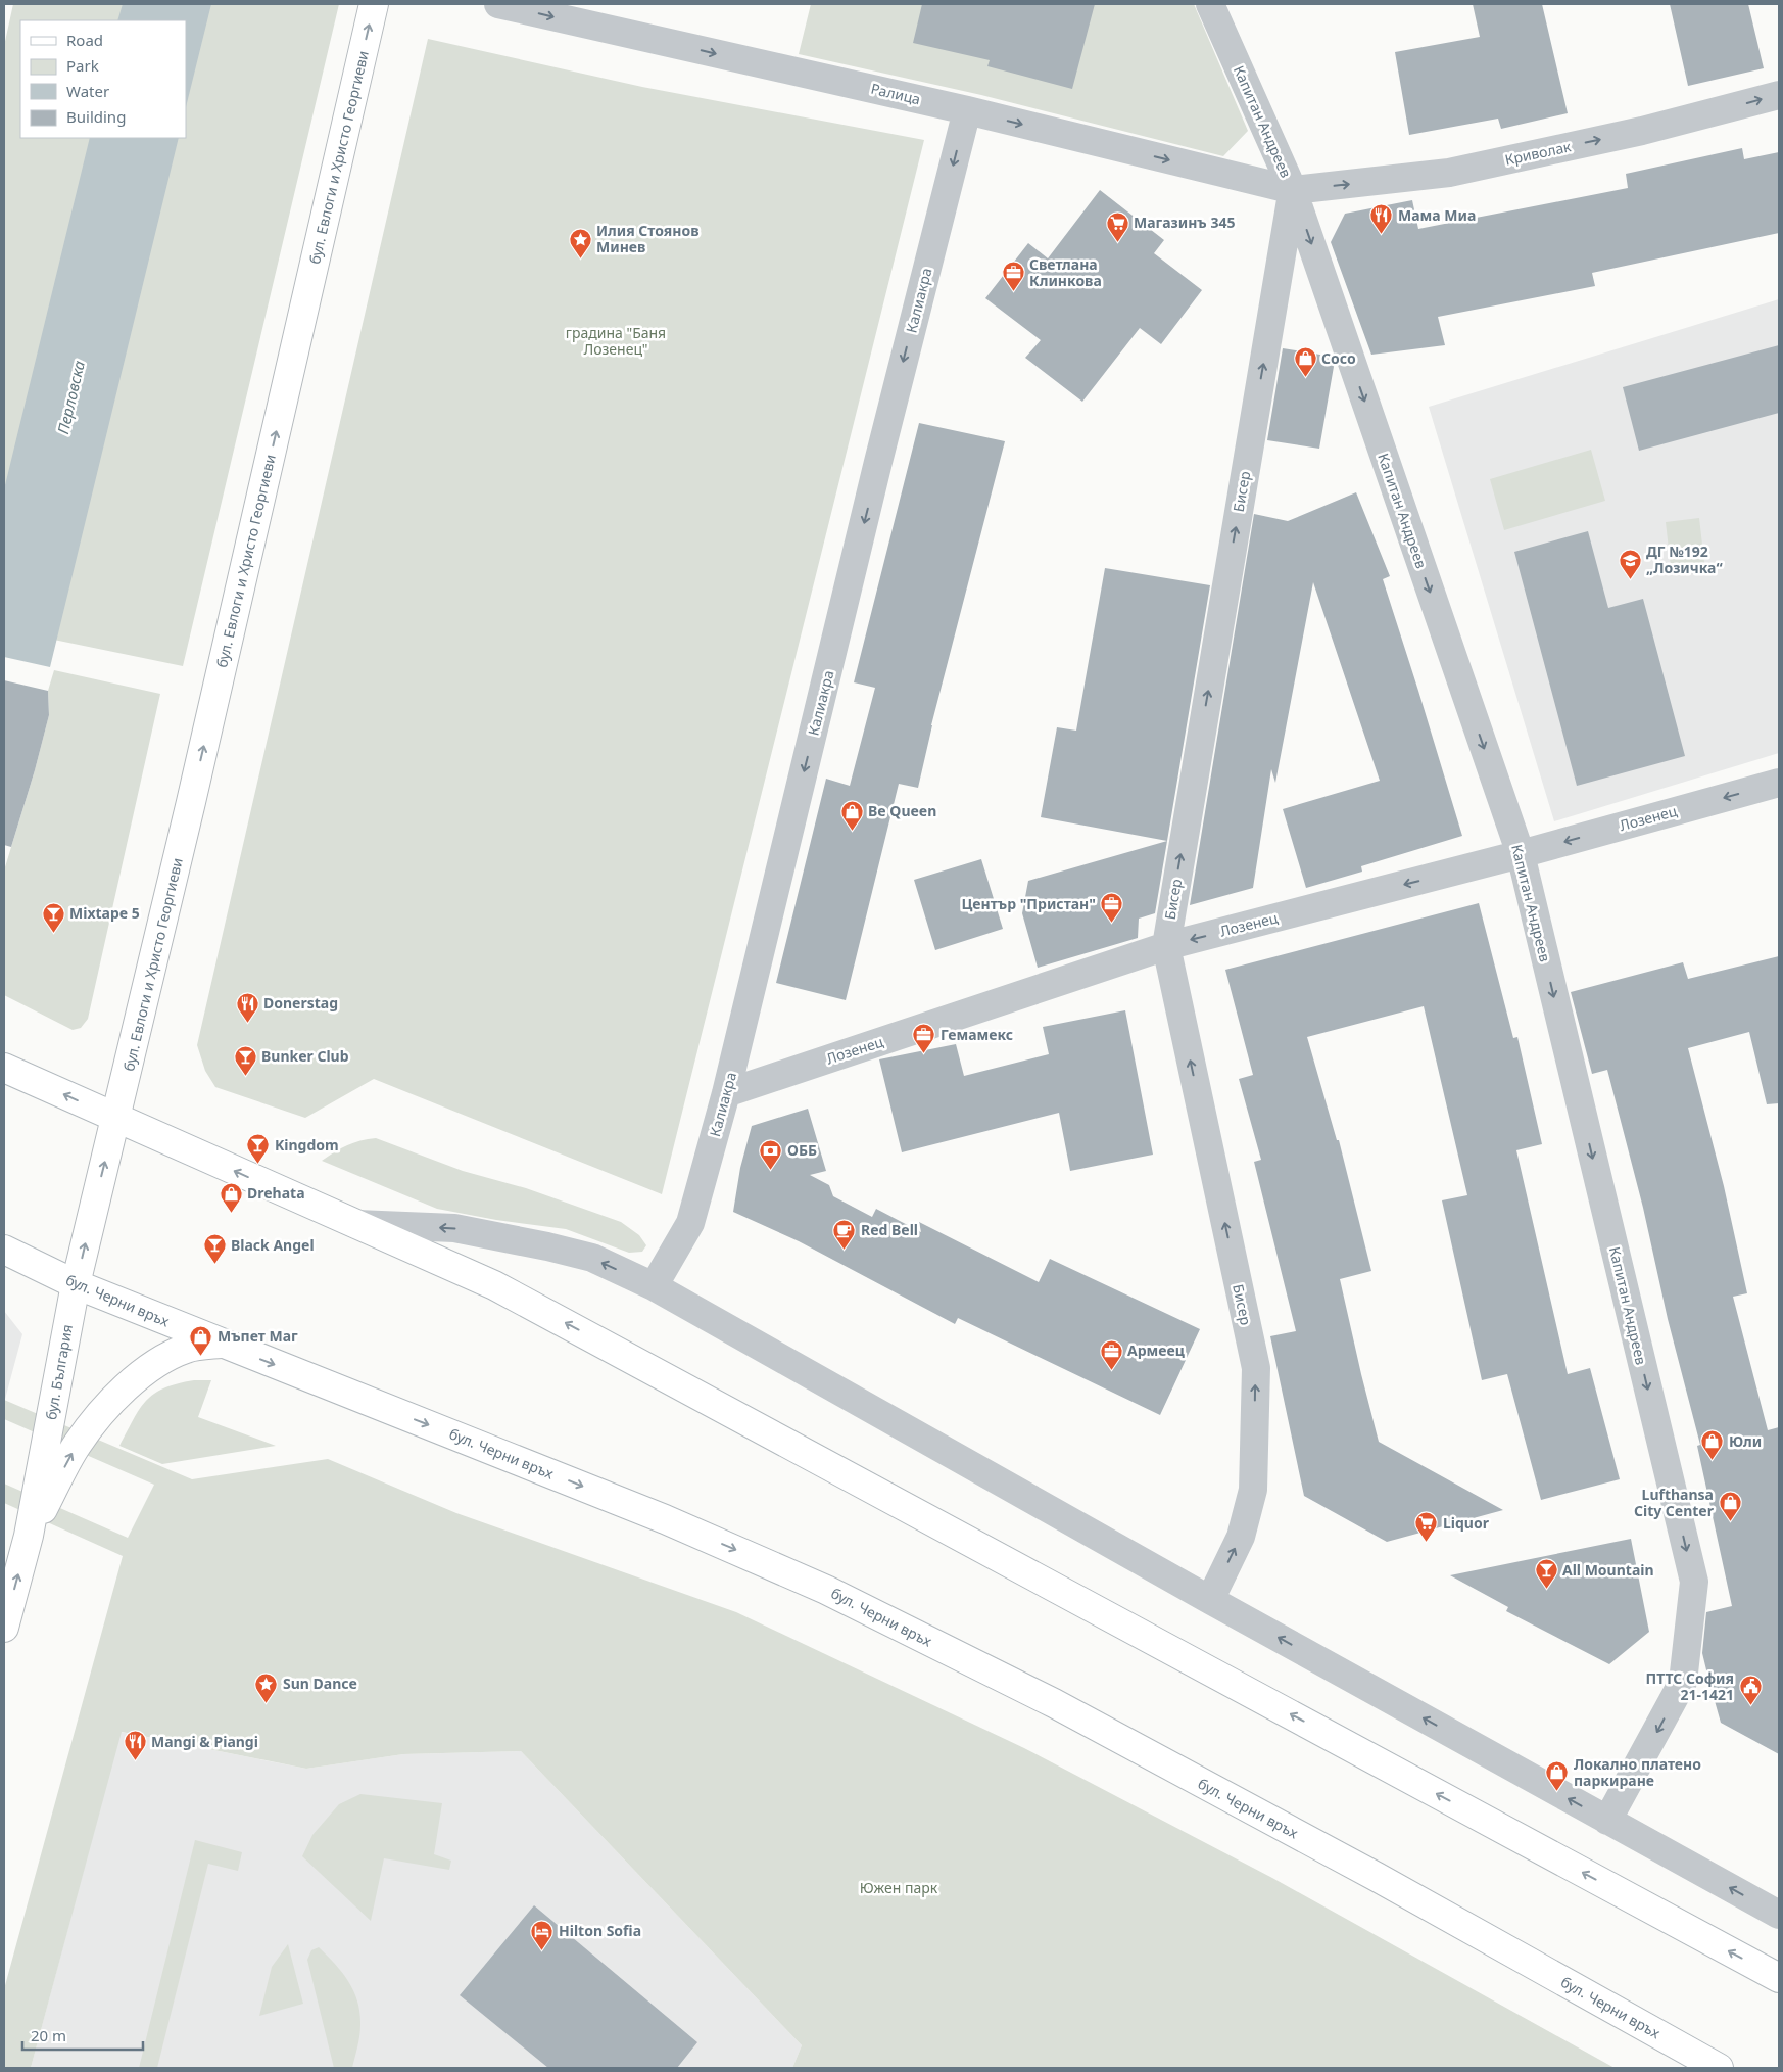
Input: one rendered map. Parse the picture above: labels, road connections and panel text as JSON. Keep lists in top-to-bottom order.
{
  "streets": {
    "main road": ["бул. Евлоги и Христо Георгиеви", "бул. Черни връх", "бул. България"],
    "street": [
      "Ралица",
      "Капитан Андреев",
      "Криволак",
      "Калиакра",
      "Бисер",
      "Лозенец"
    ]
  },
  "crossings": [
    ["Ралица", "Капитан Андреев"],
    ["Ралица", "Криволак"],
    ["Ралица", "Калиакра"],
    ["Ралица", "Бисер"],
    ["Капитан Андреев", "Криволак"],
    ["Капитан Андреев", "Бисер"],
    ["Капитан Андреев", "Лозенец"],
    ["Криволак", "Бисер"],
    ["бул. Евлоги и Христо Георгиеви", "бул. България"],
    ["Калиакра", "Лозенец"],
    ["Бисер", "Лозенец"],
    ["бул. Черни връх", "бул. България"]
  ],
  "one_way": [
    "Ралица",
    "Капитан Андреев",
    "Криволак",
    "бул. Евлоги и Христо Георгиеви",
    "Калиакра",
    "Бисер",
    "Лозенец",
    "бул. България"
  ],
  "water": ["Перловска"],
  "parks": ["градина \"Баня Лозенец\"", "Южен парк"],
  "places": {
    "restaurant": ["Мама Миа", "Donerstag", "Mangi & Piangi"],
    "supermarket": ["Магазинъ 345", "Liquor"],
    "place": ["Илия Стоянов Минев", "Sun Dance"],
    "office": [
      "Светлана Клинкова",
      "Център \"Пристан\"",
      "Гемамекс",
      "Армеец"
    ],
    "shop": [
      "Coco",
      "Be Queen",
      "Drehata",
      "Мъпет Маг",
      "Юли",
      "Lufthansa City Center",
      "Локално платено паркиране"
    ],
    "school or university": ["ДГ №192 „Лозичка“"],
    "bar": [
      "Mixtape 5",
      "Bunker Club",
      "Kingdom",
      "Black Angel",
      "All Mountain"
    ],
    "bank": ["ОББ"],
    "cafe": ["Red Bell"],
    "public building": ["ПТТС София 21-1421"],
    "hotel": ["Hilton Sofia"]
  },
  "legend": [
    "Road",
    "Park",
    "Water",
    "Building"
  ],
  "scale_bar": "20 m"
}
